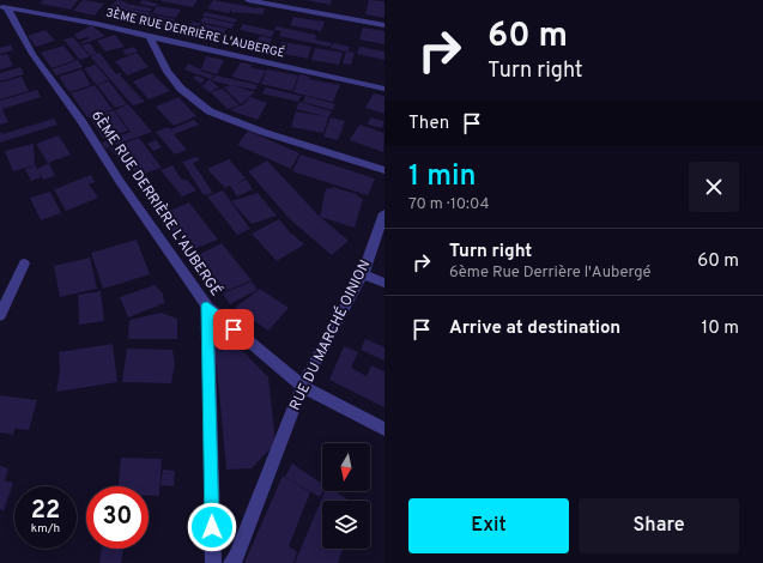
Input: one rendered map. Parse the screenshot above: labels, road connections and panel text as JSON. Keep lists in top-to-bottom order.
{
  "streets": {
    "street": ["3ÈME RUE DERRIÈRE L'AUBERGÉ", "6ÈME RUE DERRIÈRE L'AUBERGÉ", "RUE DU MARCHÉ OINION"]
  },
  "crossings": [
    ["3ÈME RUE DERRIÈRE L'AUBERGÉ", "6ÈME RUE DERRIÈRE L'AUBERGÉ"],
    ["6ÈME RUE DERRIÈRE L'AUBERGÉ", "RUE DU MARCHÉ OINION"]
  ],
  "north": "bottom",
  "page": {
    "turn": ["60 m", "Turn right"],
    "then": "Then",
    "heading": ["1 min", "70 m · 10:04"],
    "list": [
      {
        "name": "Turn right",
        "note": "6ème Rue Derrière l'Aubergé",
        "value": "60 m"
      },
      {
        "name": "Arrive at destination",
        "value": "10 m"
      }
    ],
    "speed": "22 km/h",
    "limit": "30",
    "buttons": ["Exit", "Share"]
  }
}
